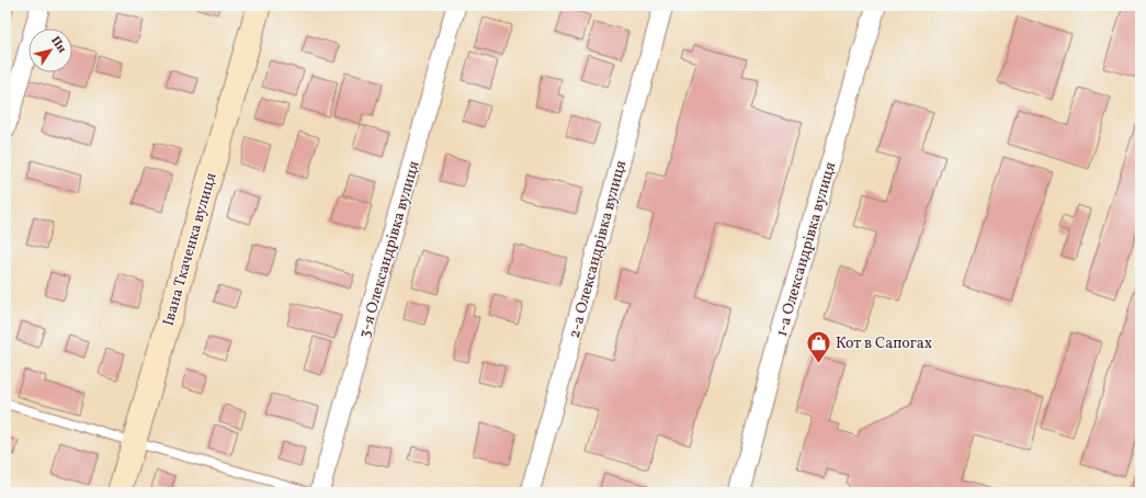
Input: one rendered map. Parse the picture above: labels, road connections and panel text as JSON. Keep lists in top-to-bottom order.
{
  "streets": {
    "main road": ["Івана Ткаченка вулиця"],
    "street": ["3-я Олександрівка вулиця", "2-а Олександрівка вулиця", "1-а Олександрівка вулиця"]
  },
  "places": {
    "shop": ["Кот в Сапогах"]
  },
  "north": "top right"
}
